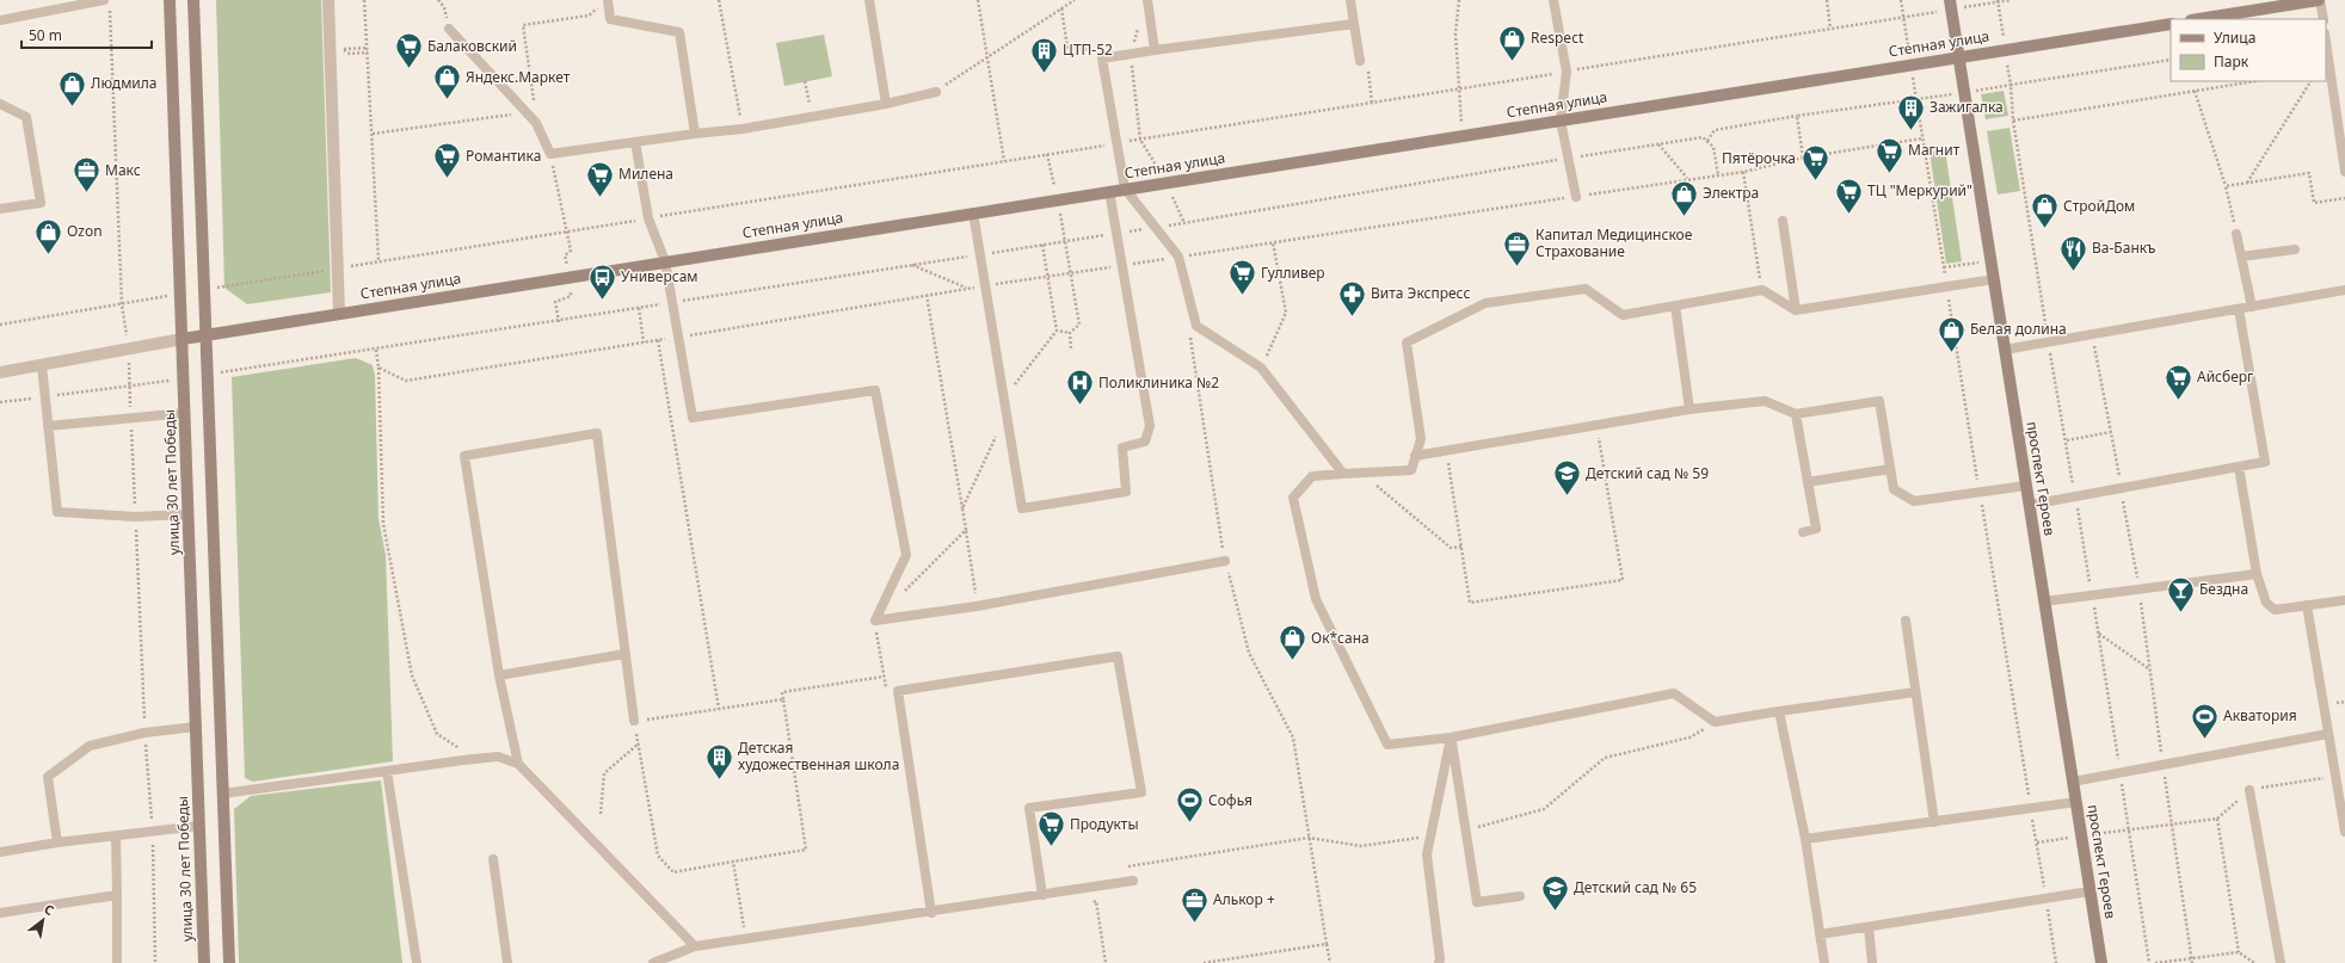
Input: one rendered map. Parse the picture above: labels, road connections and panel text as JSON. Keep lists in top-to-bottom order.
{
  "streets": {
    "street": ["Степная улица", "проспект Героев", "улица 30 лет Победы"]
  },
  "crossings": [
    ["Степная улица", "проспект Героев"],
    ["Степная улица", "улица 30 лет Победы"]
  ],
  "places": {
    "shop": [
      "Respect",
      "Яндекс.Маркет",
      "Людмила",
      "Электра",
      "СтройДом",
      "Ozon",
      "Белая долина",
      "Ок*сана"
    ],
    "supermarket": [
      "Балаковский",
      "Магнит",
      "Романтика",
      "Пятёрочка",
      "Милена",
      "ТЦ \"Меркурий\"",
      "Гулливер",
      "Айсберг",
      "Продукты"
    ],
    "building": ["ЦТП-52", "Зажигалка", "Детская художественная школа"],
    "office": ["Макс", "Капитал Медицинское Страхование", "Алькор +"],
    "restaurant": ["Ва-Банкъ"],
    "bus stop": ["Универсам"],
    "pharmacy": ["Вита Экспресс"],
    "hospital": ["Поликлиника №2"],
    "school or university": ["Детский сад № 59", "Детский сад № 65"],
    "bar": ["Бездна"],
    "sports": ["Акватория", "Софья"]
  },
  "legend": ["Улица", "Парк"],
  "scale_bar": "50 m",
  "north": "top right"
}
